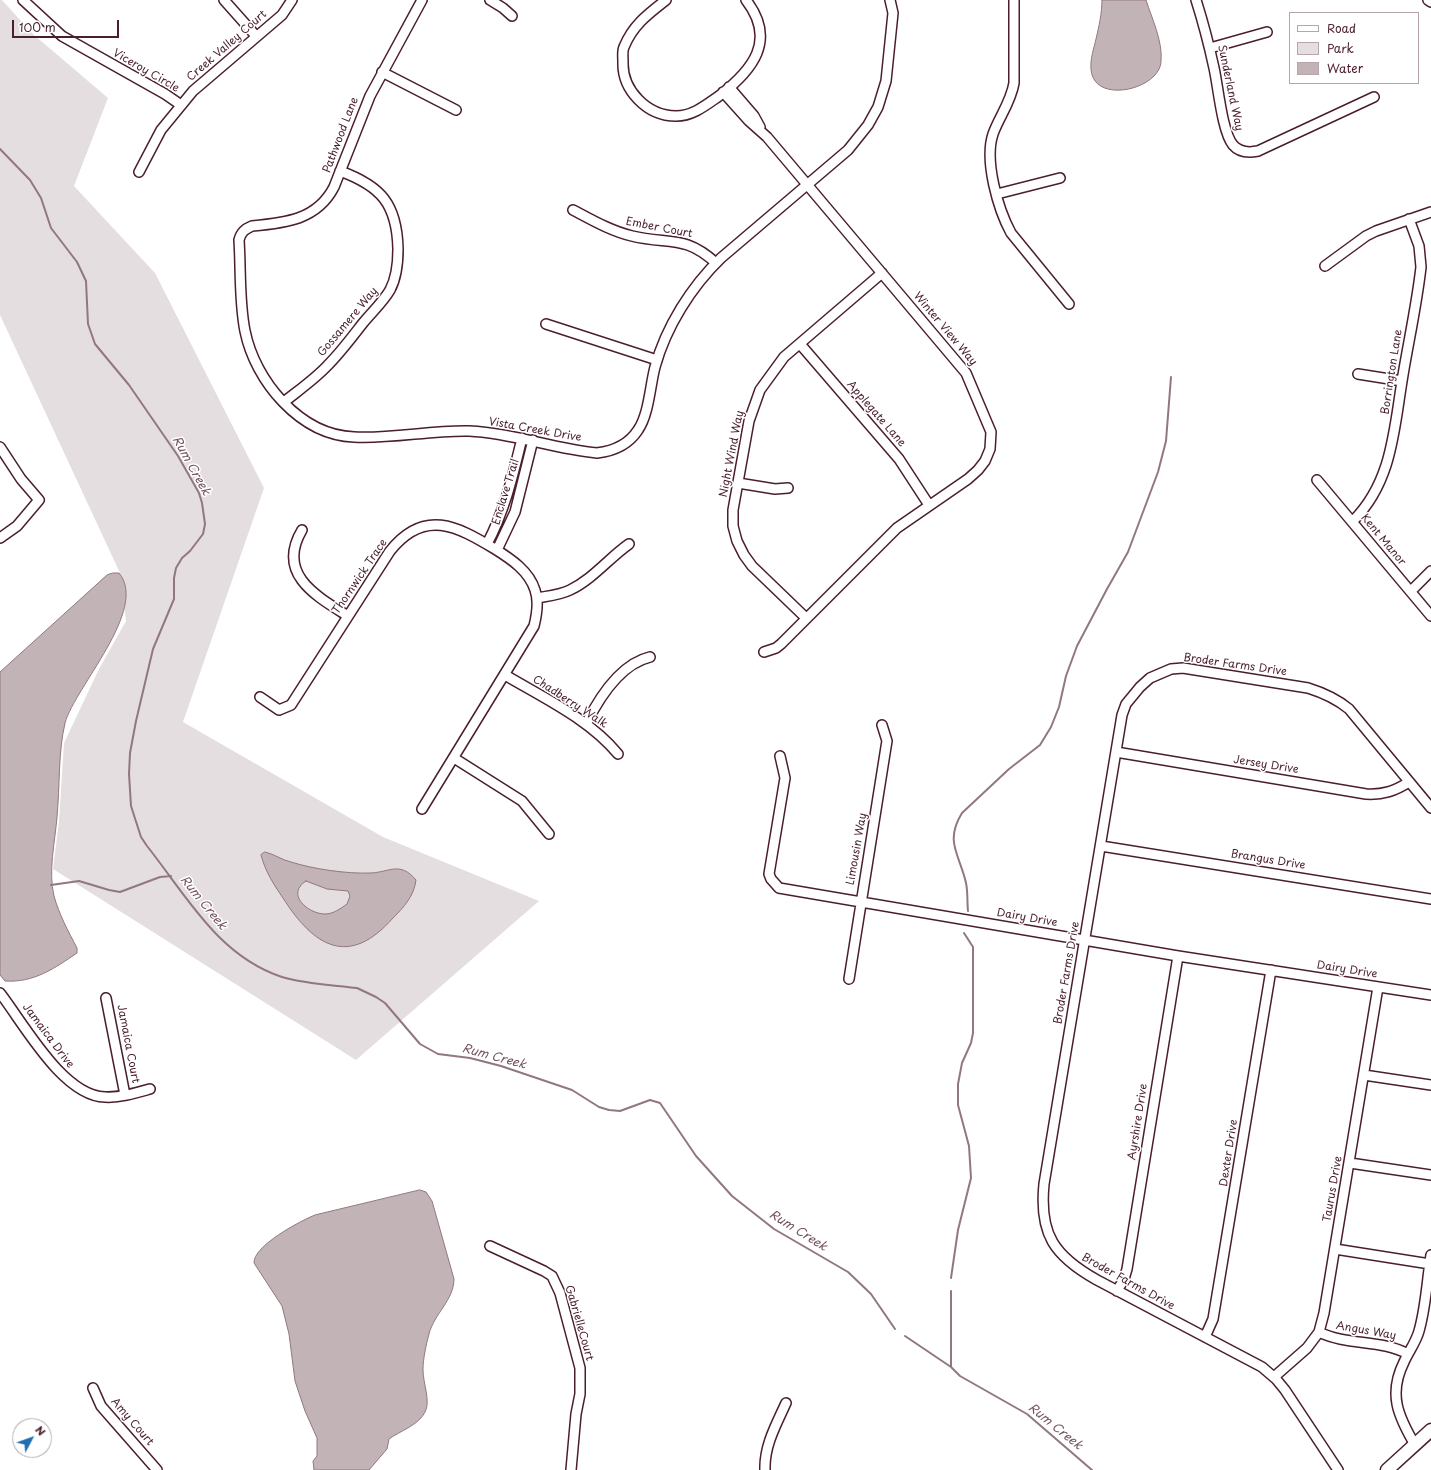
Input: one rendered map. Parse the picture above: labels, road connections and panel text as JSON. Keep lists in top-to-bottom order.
{
  "streets": {
    "street": [
      "Creek Valley Court",
      "Viceroy Circle",
      "Sunderland Way",
      "Pathwood Lane",
      "Ember Court",
      "Gossamere Way",
      "Winter View Way",
      "Borrington Lane",
      "Applegate Lane",
      "Vista Creek Drive",
      "Night Wind Way",
      "Enclave Trail",
      "Kent Manor",
      "Thornwick Trace",
      "Broder Farms Drive",
      "Chadberry Walk",
      "Jersey Drive",
      "Limousin Way",
      "Brangus Drive",
      "Dairy Drive",
      "Jamaica Drive",
      "Jamaica Court",
      "Ayrshire Drive",
      "Dexter Drive",
      "Taurus Drive",
      "GabrielleCourt",
      "Angus Way",
      "Amy Court"
    ]
  },
  "crossings": [
    ["Creek Valley Court", "Viceroy Circle"],
    ["Pathwood Lane", "Gossamere Way"],
    ["Pathwood Lane", "Vista Creek Drive"],
    ["Ember Court", "Vista Creek Drive"],
    ["Gossamere Way", "Vista Creek Drive"],
    ["Winter View Way", "Applegate Lane"],
    ["Winter View Way", "Vista Creek Drive"],
    ["Winter View Way", "Night Wind Way"],
    ["Borrington Lane", "Kent Manor"],
    ["Applegate Lane", "Night Wind Way"],
    ["Vista Creek Drive", "Enclave Trail"],
    ["Enclave Trail", "Thornwick Trace"],
    ["Thornwick Trace", "Chadberry Walk"],
    ["Broder Farms Drive", "Jersey Drive"],
    ["Broder Farms Drive", "Brangus Drive"],
    ["Broder Farms Drive", "Dairy Drive"],
    ["Broder Farms Drive", "Ayrshire Drive"],
    ["Broder Farms Drive", "Dexter Drive"],
    ["Broder Farms Drive", "Taurus Drive"],
    ["Limousin Way", "Dairy Drive"],
    ["Dairy Drive", "Ayrshire Drive"],
    ["Dairy Drive", "Dexter Drive"],
    ["Dairy Drive", "Taurus Drive"],
    ["Jamaica Drive", "Jamaica Court"],
    ["Taurus Drive", "Angus Way"]
  ],
  "water": ["Rum Creek"],
  "legend": ["Road", "Park", "Water"],
  "scale_bar": "100 m",
  "north": "top right"
}
